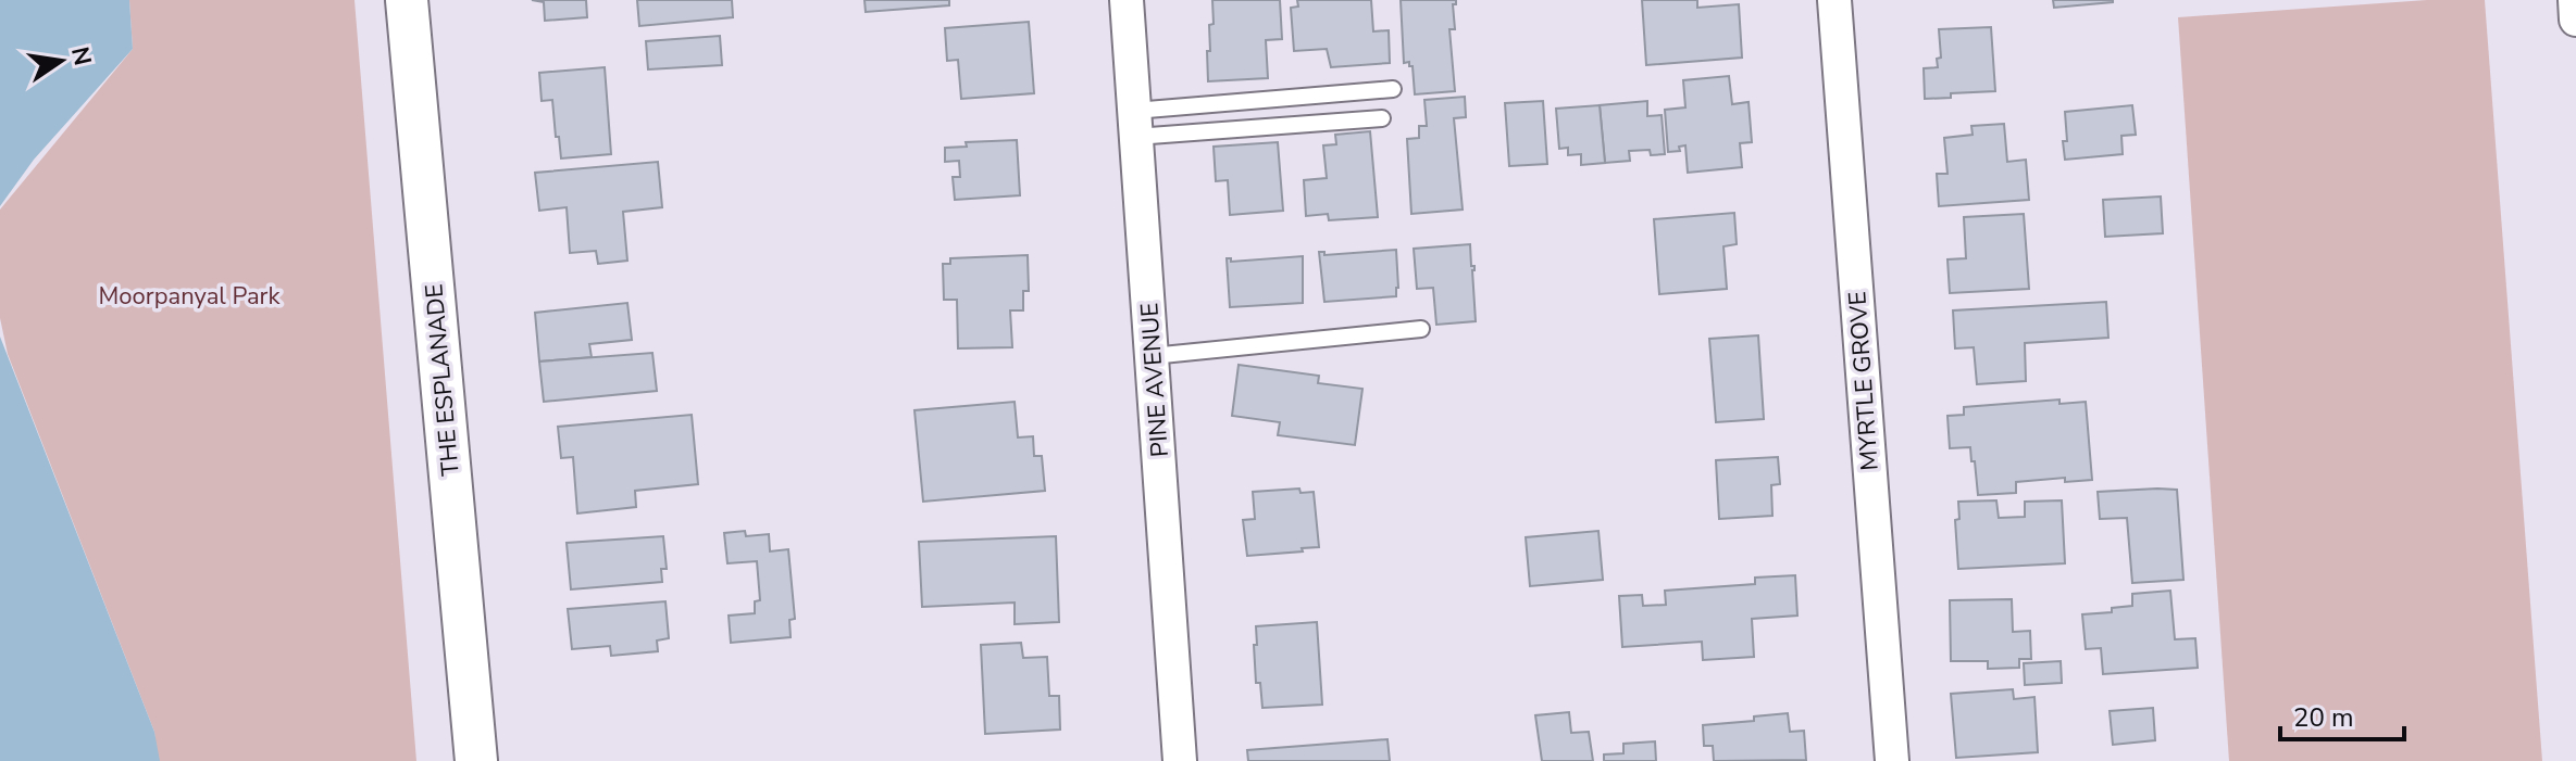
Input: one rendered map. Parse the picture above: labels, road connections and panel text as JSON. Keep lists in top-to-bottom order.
{
  "streets": {
    "street": ["THE ESPLANADE", "PINE AVENUE", "MYRTLE GROVE"]
  },
  "parks": ["Moorpanyal Park"],
  "scale_bar": "20 m",
  "north": "right"
}
